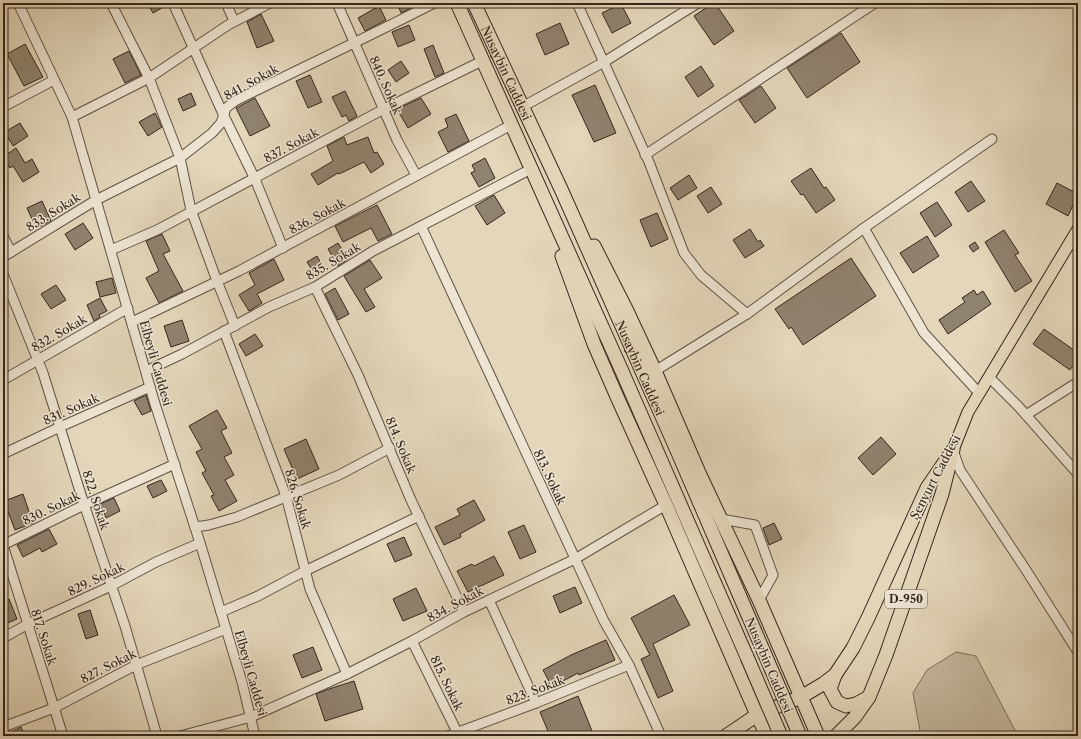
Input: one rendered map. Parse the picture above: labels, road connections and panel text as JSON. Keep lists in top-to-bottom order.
{
  "streets": {
    "highway": ["Nusaybin Caddesi", "Şenyurt Caddesi", "D-950"],
    "street": [
      "841. Sokak",
      "840. Sokak",
      "837. Sokak",
      "833. Sokak",
      "836. Sokak",
      "835. Sokak",
      "832. Sokak",
      "Elbeyli Caddesi",
      "831. Sokak",
      "814. Sokak",
      "813. Sokak",
      "826. Sokak",
      "822. Sokak",
      "830. Sokak",
      "829. Sokak",
      "834. Sokak",
      "817. Sokak",
      "827. Sokak",
      "815. Sokak",
      "823. Sokak"
    ]
  },
  "crossings": [
    ["Nusaybin Caddesi", "837. Sokak"],
    ["Nusaybin Caddesi", "836. Sokak"],
    ["Nusaybin Caddesi", "835. Sokak"],
    ["841. Sokak", "840. Sokak"],
    ["841. Sokak", "833. Sokak"],
    ["841. Sokak", "Elbeyli Caddesi"],
    ["840. Sokak", "837. Sokak"],
    ["840. Sokak", "836. Sokak"],
    ["837. Sokak", "Elbeyli Caddesi"],
    ["833. Sokak", "Elbeyli Caddesi"],
    ["836. Sokak", "Elbeyli Caddesi"],
    ["835. Sokak", "Elbeyli Caddesi"],
    ["835. Sokak", "814. Sokak"],
    ["835. Sokak", "813. Sokak"],
    ["835. Sokak", "826. Sokak"],
    ["832. Sokak", "Elbeyli Caddesi"],
    ["832. Sokak", "822. Sokak"],
    ["Elbeyli Caddesi", "831. Sokak"],
    ["Elbeyli Caddesi", "830. Sokak"],
    ["Elbeyli Caddesi", "829. Sokak"],
    ["Elbeyli Caddesi", "834. Sokak"],
    ["Elbeyli Caddesi", "827. Sokak"],
    ["831. Sokak", "822. Sokak"],
    ["814. Sokak", "834. Sokak"],
    ["813. Sokak", "834. Sokak"],
    ["813. Sokak", "823. Sokak"],
    ["Şenyurt Caddesi", "D-950"],
    ["826. Sokak", "834. Sokak"],
    ["822. Sokak", "830. Sokak"],
    ["822. Sokak", "829. Sokak"],
    ["822. Sokak", "827. Sokak"],
    ["830. Sokak", "817. Sokak"],
    ["829. Sokak", "817. Sokak"],
    ["834. Sokak", "815. Sokak"],
    ["817. Sokak", "827. Sokak"],
    ["815. Sokak", "823. Sokak"]
  ]
}
